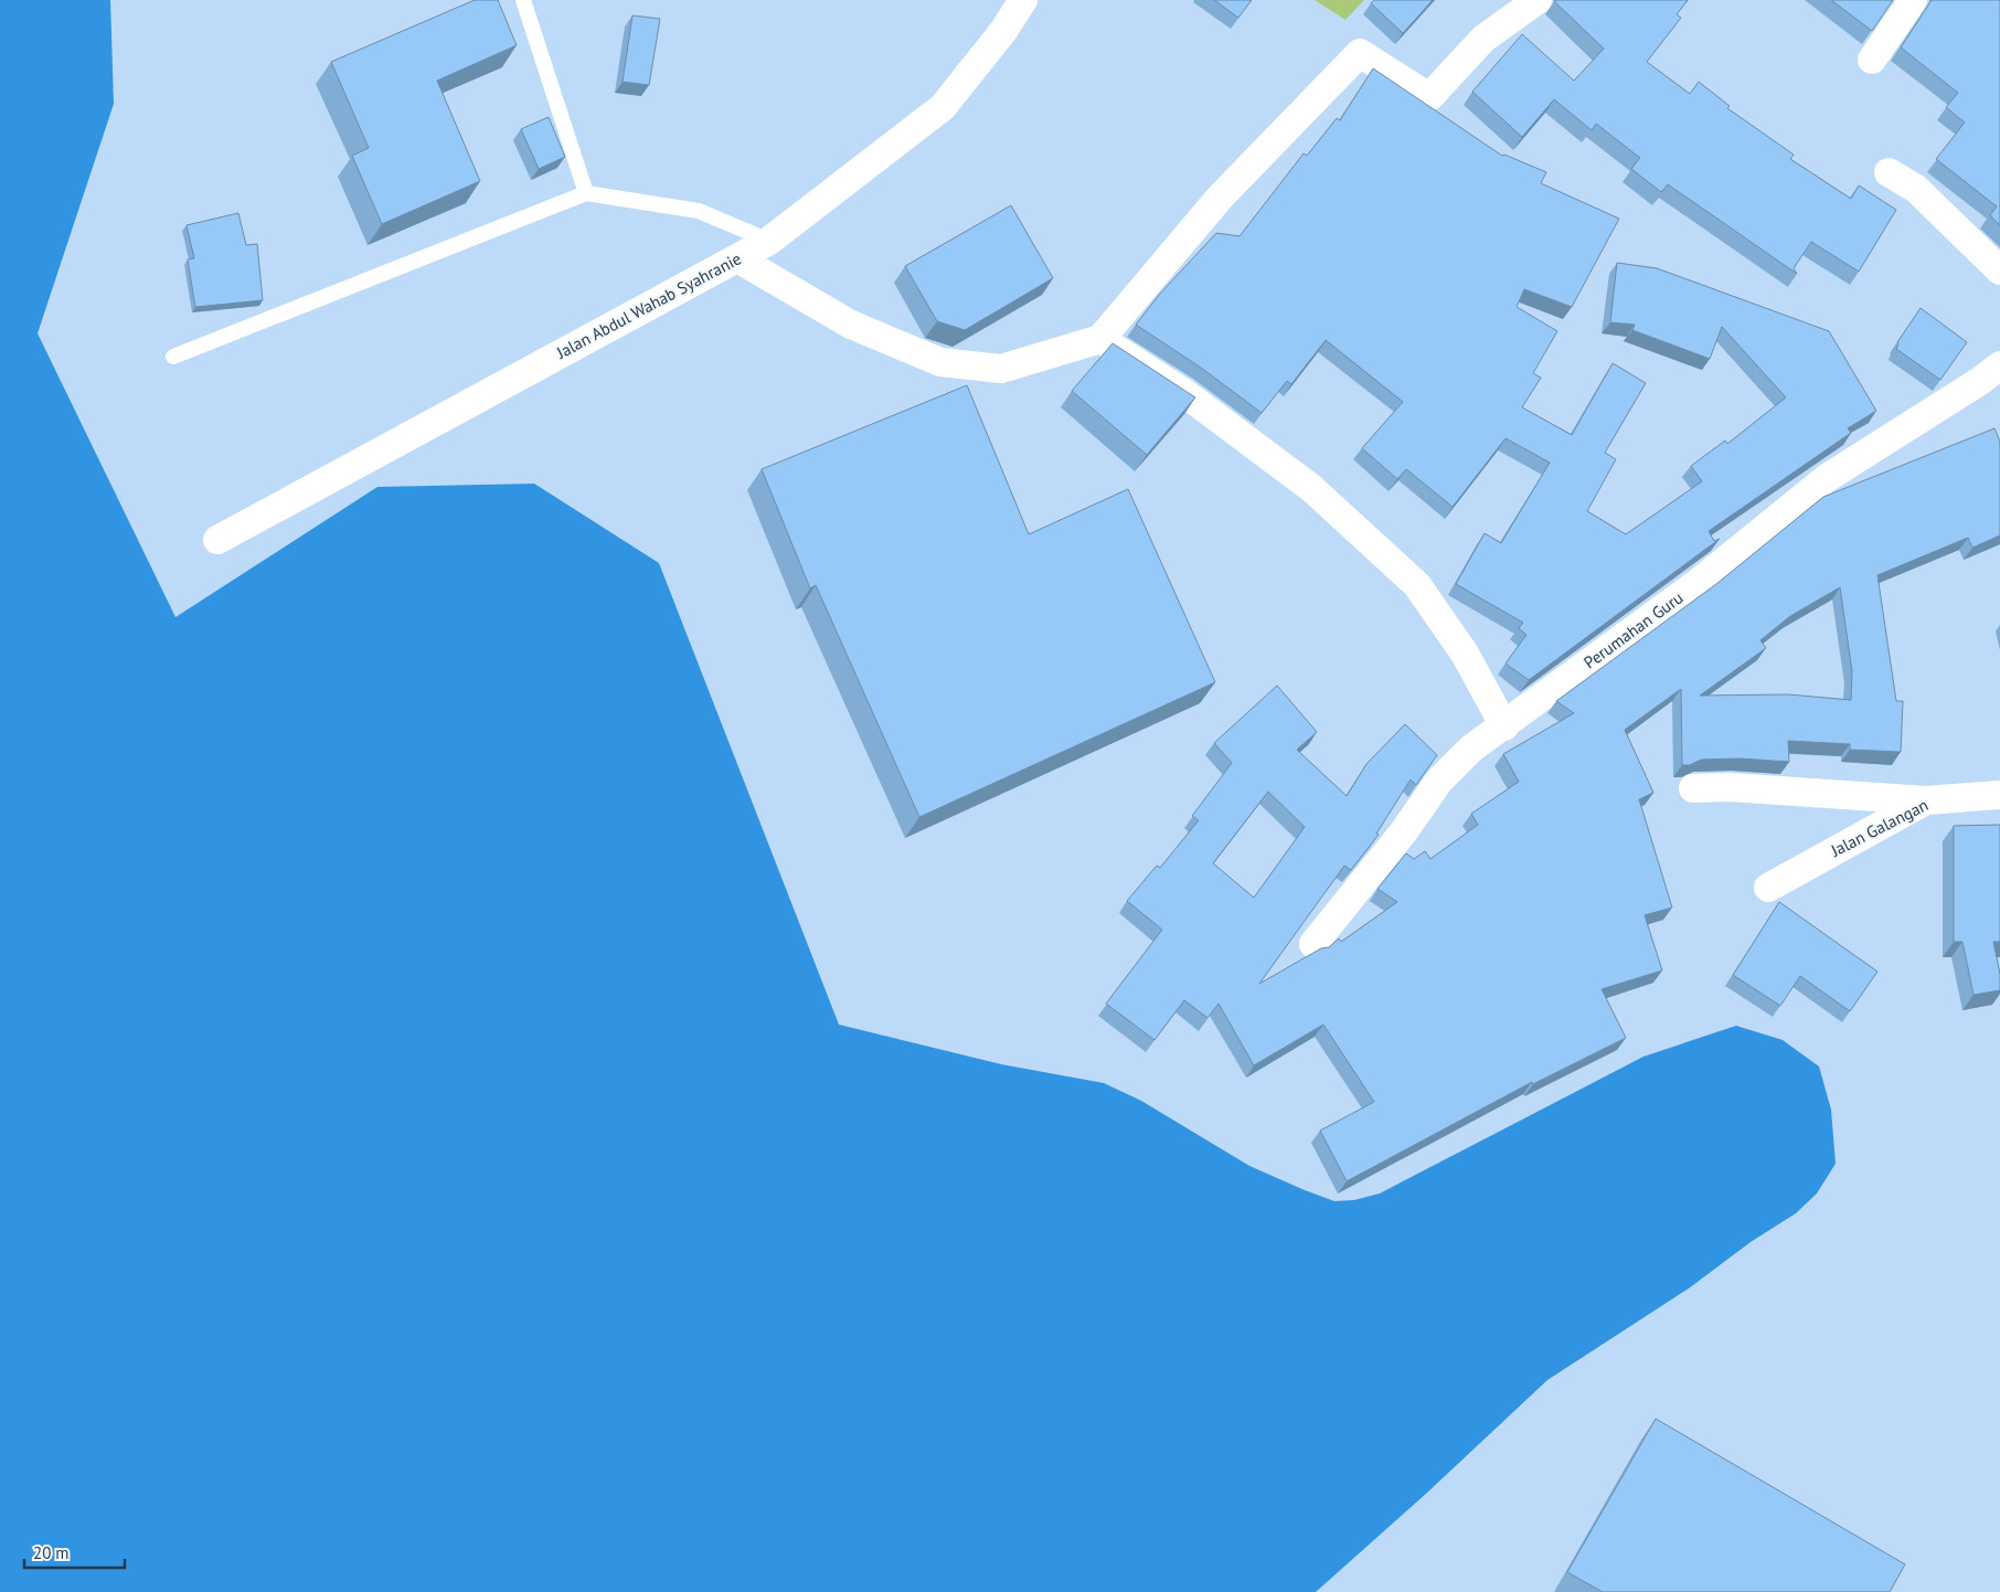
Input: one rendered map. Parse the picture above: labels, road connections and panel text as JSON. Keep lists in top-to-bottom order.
{
  "streets": {
    "street": ["Jalan Abdul Wahab Syahranie", "Perumahan Guru", "Jalan Galangan"]
  },
  "scale_bar": "20 m"
}
